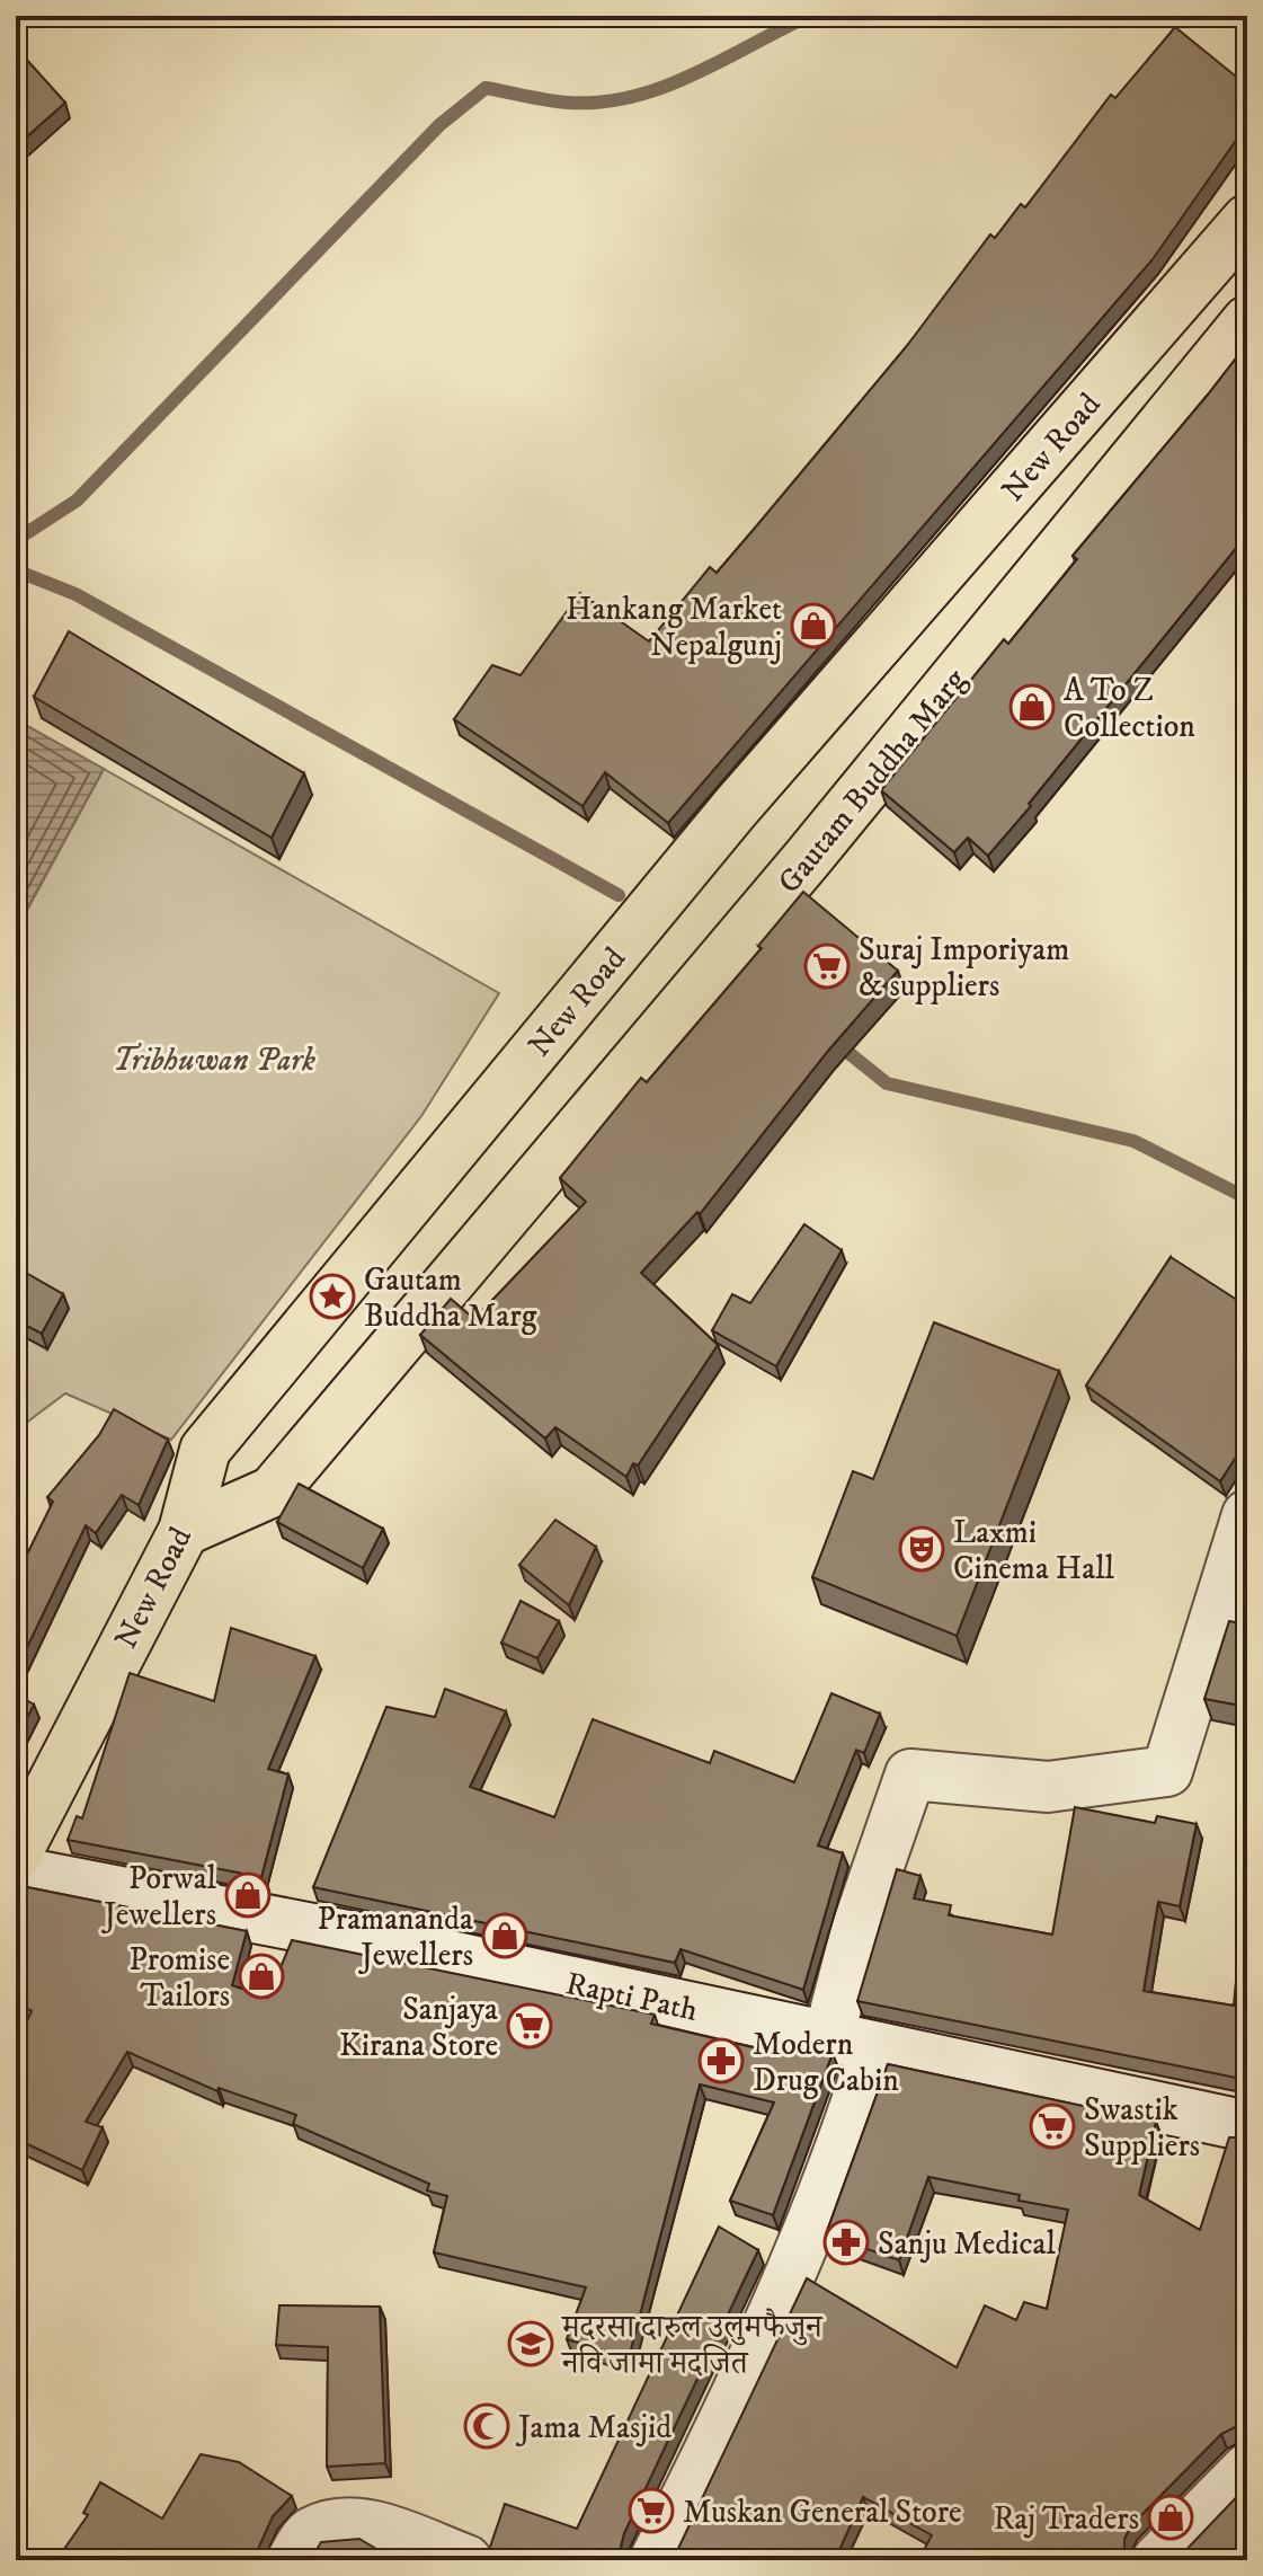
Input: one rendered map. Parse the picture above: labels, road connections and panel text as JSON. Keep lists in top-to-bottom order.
{
  "streets": {
    "main road": ["New Road", "Gautam Buddha Marg"],
    "street": ["Rapti Path"]
  },
  "crossings": [
    ["New Road", "Gautam Buddha Marg"]
  ],
  "parks": ["Tribhuwan Park"],
  "places": {
    "shop": [
      "Hankang Market Nepalgunj",
      "A To Z Collection",
      "Porwal Jewellers",
      "Pramananda Jewellers",
      "Promise Tailors",
      "Raj Traders"
    ],
    "supermarket": [
      "Suraj Imporiyam & suppliers",
      "Sanjaya Kirana Store",
      "Swastik Suppliers",
      "Muskan General Store"
    ],
    "place": ["Gautam Buddha Marg"],
    "theatre": ["Laxmi Cinema Hall"],
    "pharmacy": ["Modern Drug Cabin", "Sanju Medical"],
    "school or university": ["मदरसा दारुल उलुमफैजुन नवि जामा मदजित"],
    "mosque": ["Jama Masjid"]
  }
}
